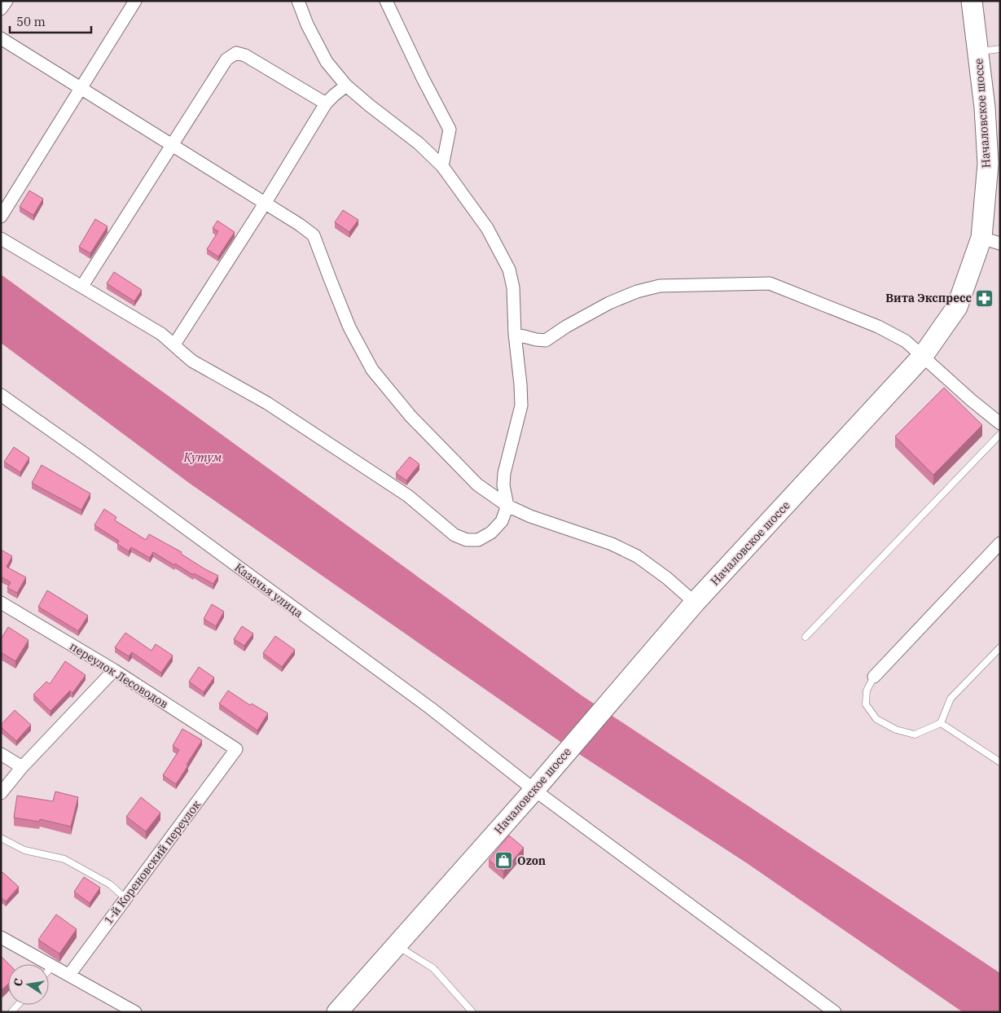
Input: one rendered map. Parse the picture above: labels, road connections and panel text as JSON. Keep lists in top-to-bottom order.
{
  "streets": {
    "main road": ["Началовское шоссе"],
    "street": ["Казачья улица", "переулок Лесоводов", "1-й Кореновский переулок"]
  },
  "crossings": [
    ["Началовское шоссе", "Казачья улица"],
    ["переулок Лесоводов", "1-й Кореновский переулок"]
  ],
  "water": ["Кутум"],
  "places": {
    "pharmacy": ["Вита Экспресс"],
    "shop": ["Ozon"]
  },
  "scale_bar": "50 m",
  "north": "left"
}
